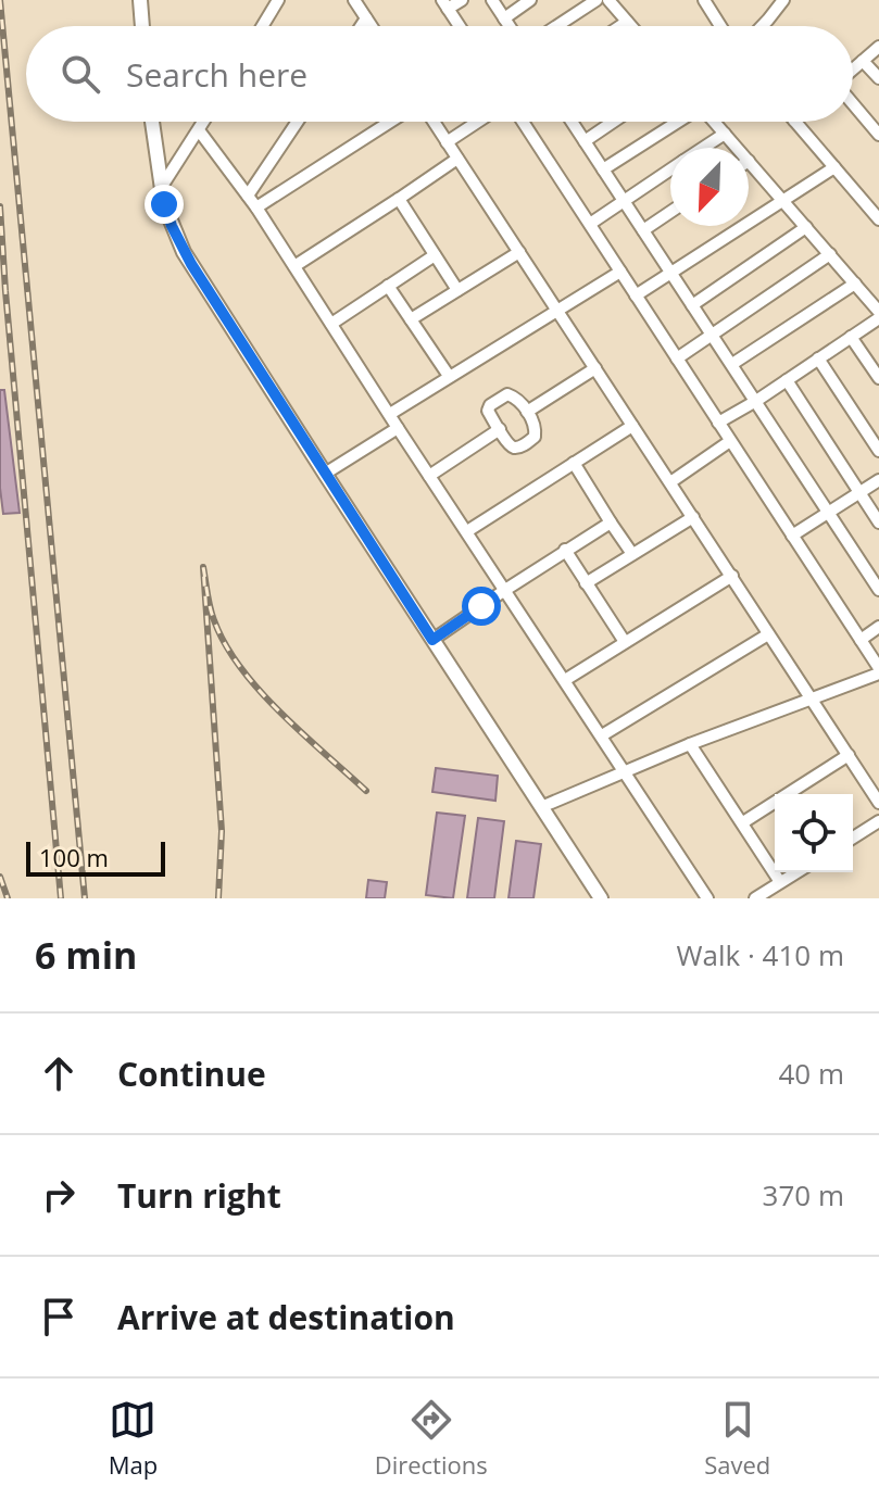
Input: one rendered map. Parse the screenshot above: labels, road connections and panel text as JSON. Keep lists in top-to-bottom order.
{
  "scale_bar": "100 m",
  "north": "bottom left",
  "page": {
    "search": "Search here",
    "scale": "100 m",
    "heading": ["6 min", "Walk · 410 m"],
    "list": [
      ["Continue", "40 m"],
      ["Turn right", "370 m"],
      "Arrive at destination"
    ],
    "nav": ["Map", "Directions", "Saved"]
  }
}
